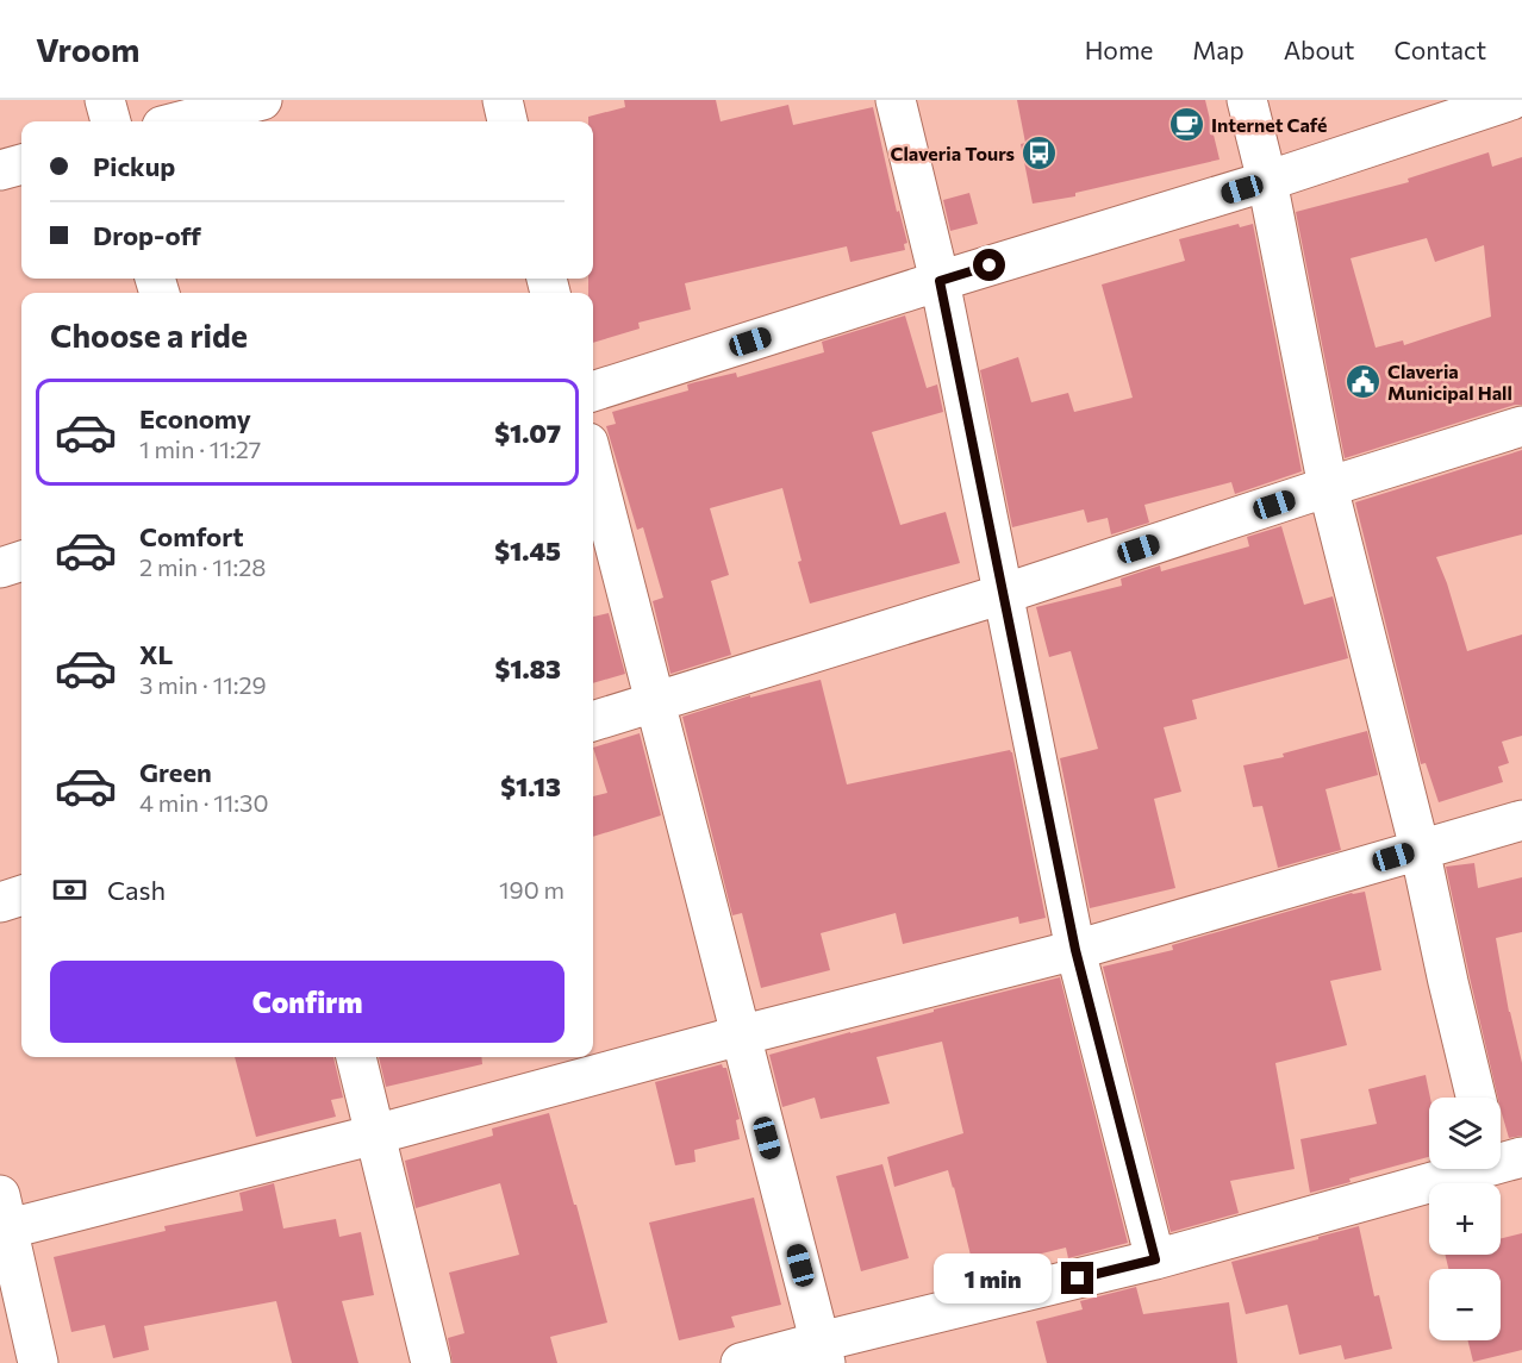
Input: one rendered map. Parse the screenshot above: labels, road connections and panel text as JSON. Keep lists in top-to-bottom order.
{
  "places": {
    "cafe": ["Internet Café"],
    "bus stop": ["Claveria Tours"],
    "public building": ["Claveria Municipal Hall"]
  },
  "page": {
    "header": "Vroom",
    "nav": [
      "Home",
      "Map",
      "About",
      "Contact"
    ],
    "banner": ["Pickup", "Drop-off"],
    "heading": "Choose a ride",
    "list": [
      {
        "name": "Economy",
        "note": "1 min · 11:27",
        "value": "$1.07"
      },
      {
        "name": "Comfort",
        "note": "2 min · 11:28",
        "value": "$1.45"
      },
      {
        "name": "XL",
        "note": "3 min · 11:29",
        "value": "$1.83"
      },
      {
        "name": "Green",
        "note": "4 min · 11:30",
        "value": "$1.13"
      }
    ],
    "pay": ["Cash", "190 m"],
    "buttons": "Confirm",
    "map_buttons": ["+", "−"],
    "bubble": "1 min"
  }
}
